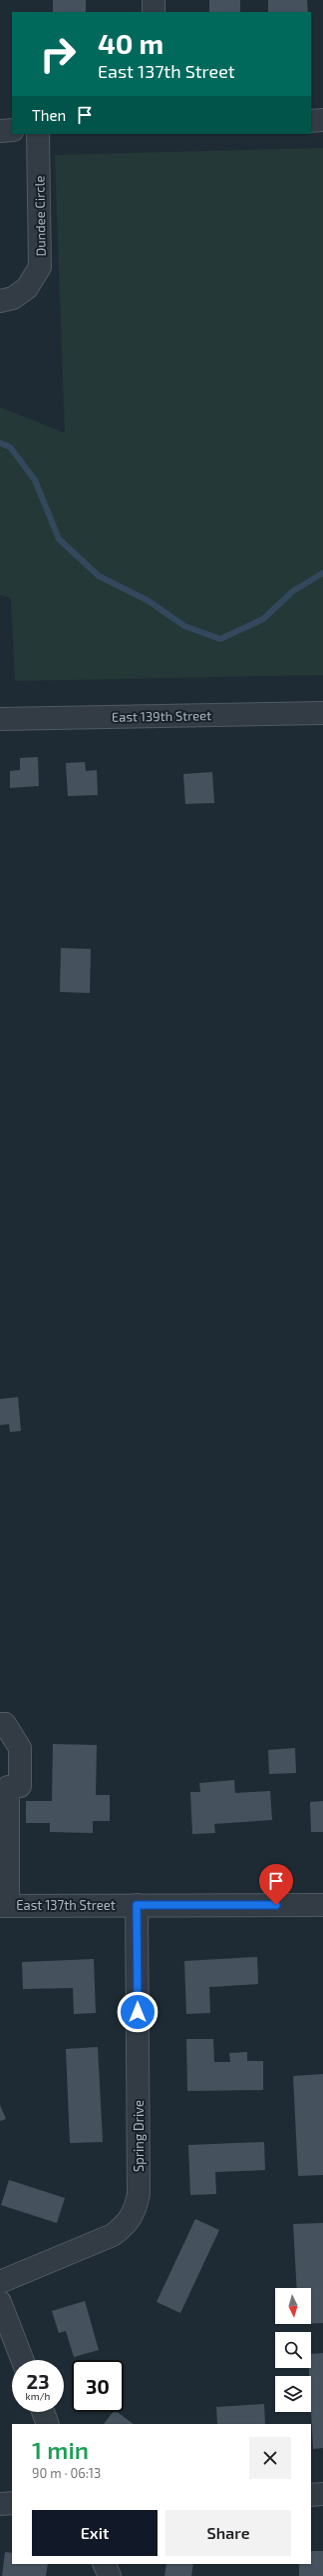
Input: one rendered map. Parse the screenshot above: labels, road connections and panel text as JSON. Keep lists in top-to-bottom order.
{
  "streets": {
    "street": [
      "Dundee Circle",
      "East 139th Street",
      "East 137th Street",
      "Spring Drive"
    ]
  },
  "crossings": [
    ["East 137th Street", "Spring Drive"]
  ],
  "north": "bottom",
  "page": {
    "turn": ["40 m", "East 137th Street"],
    "then": "Then",
    "speed": "23 km/h",
    "limit": "30",
    "heading": ["1 min", "90 m · 06:13"],
    "buttons": ["Exit", "Share"]
  }
}
